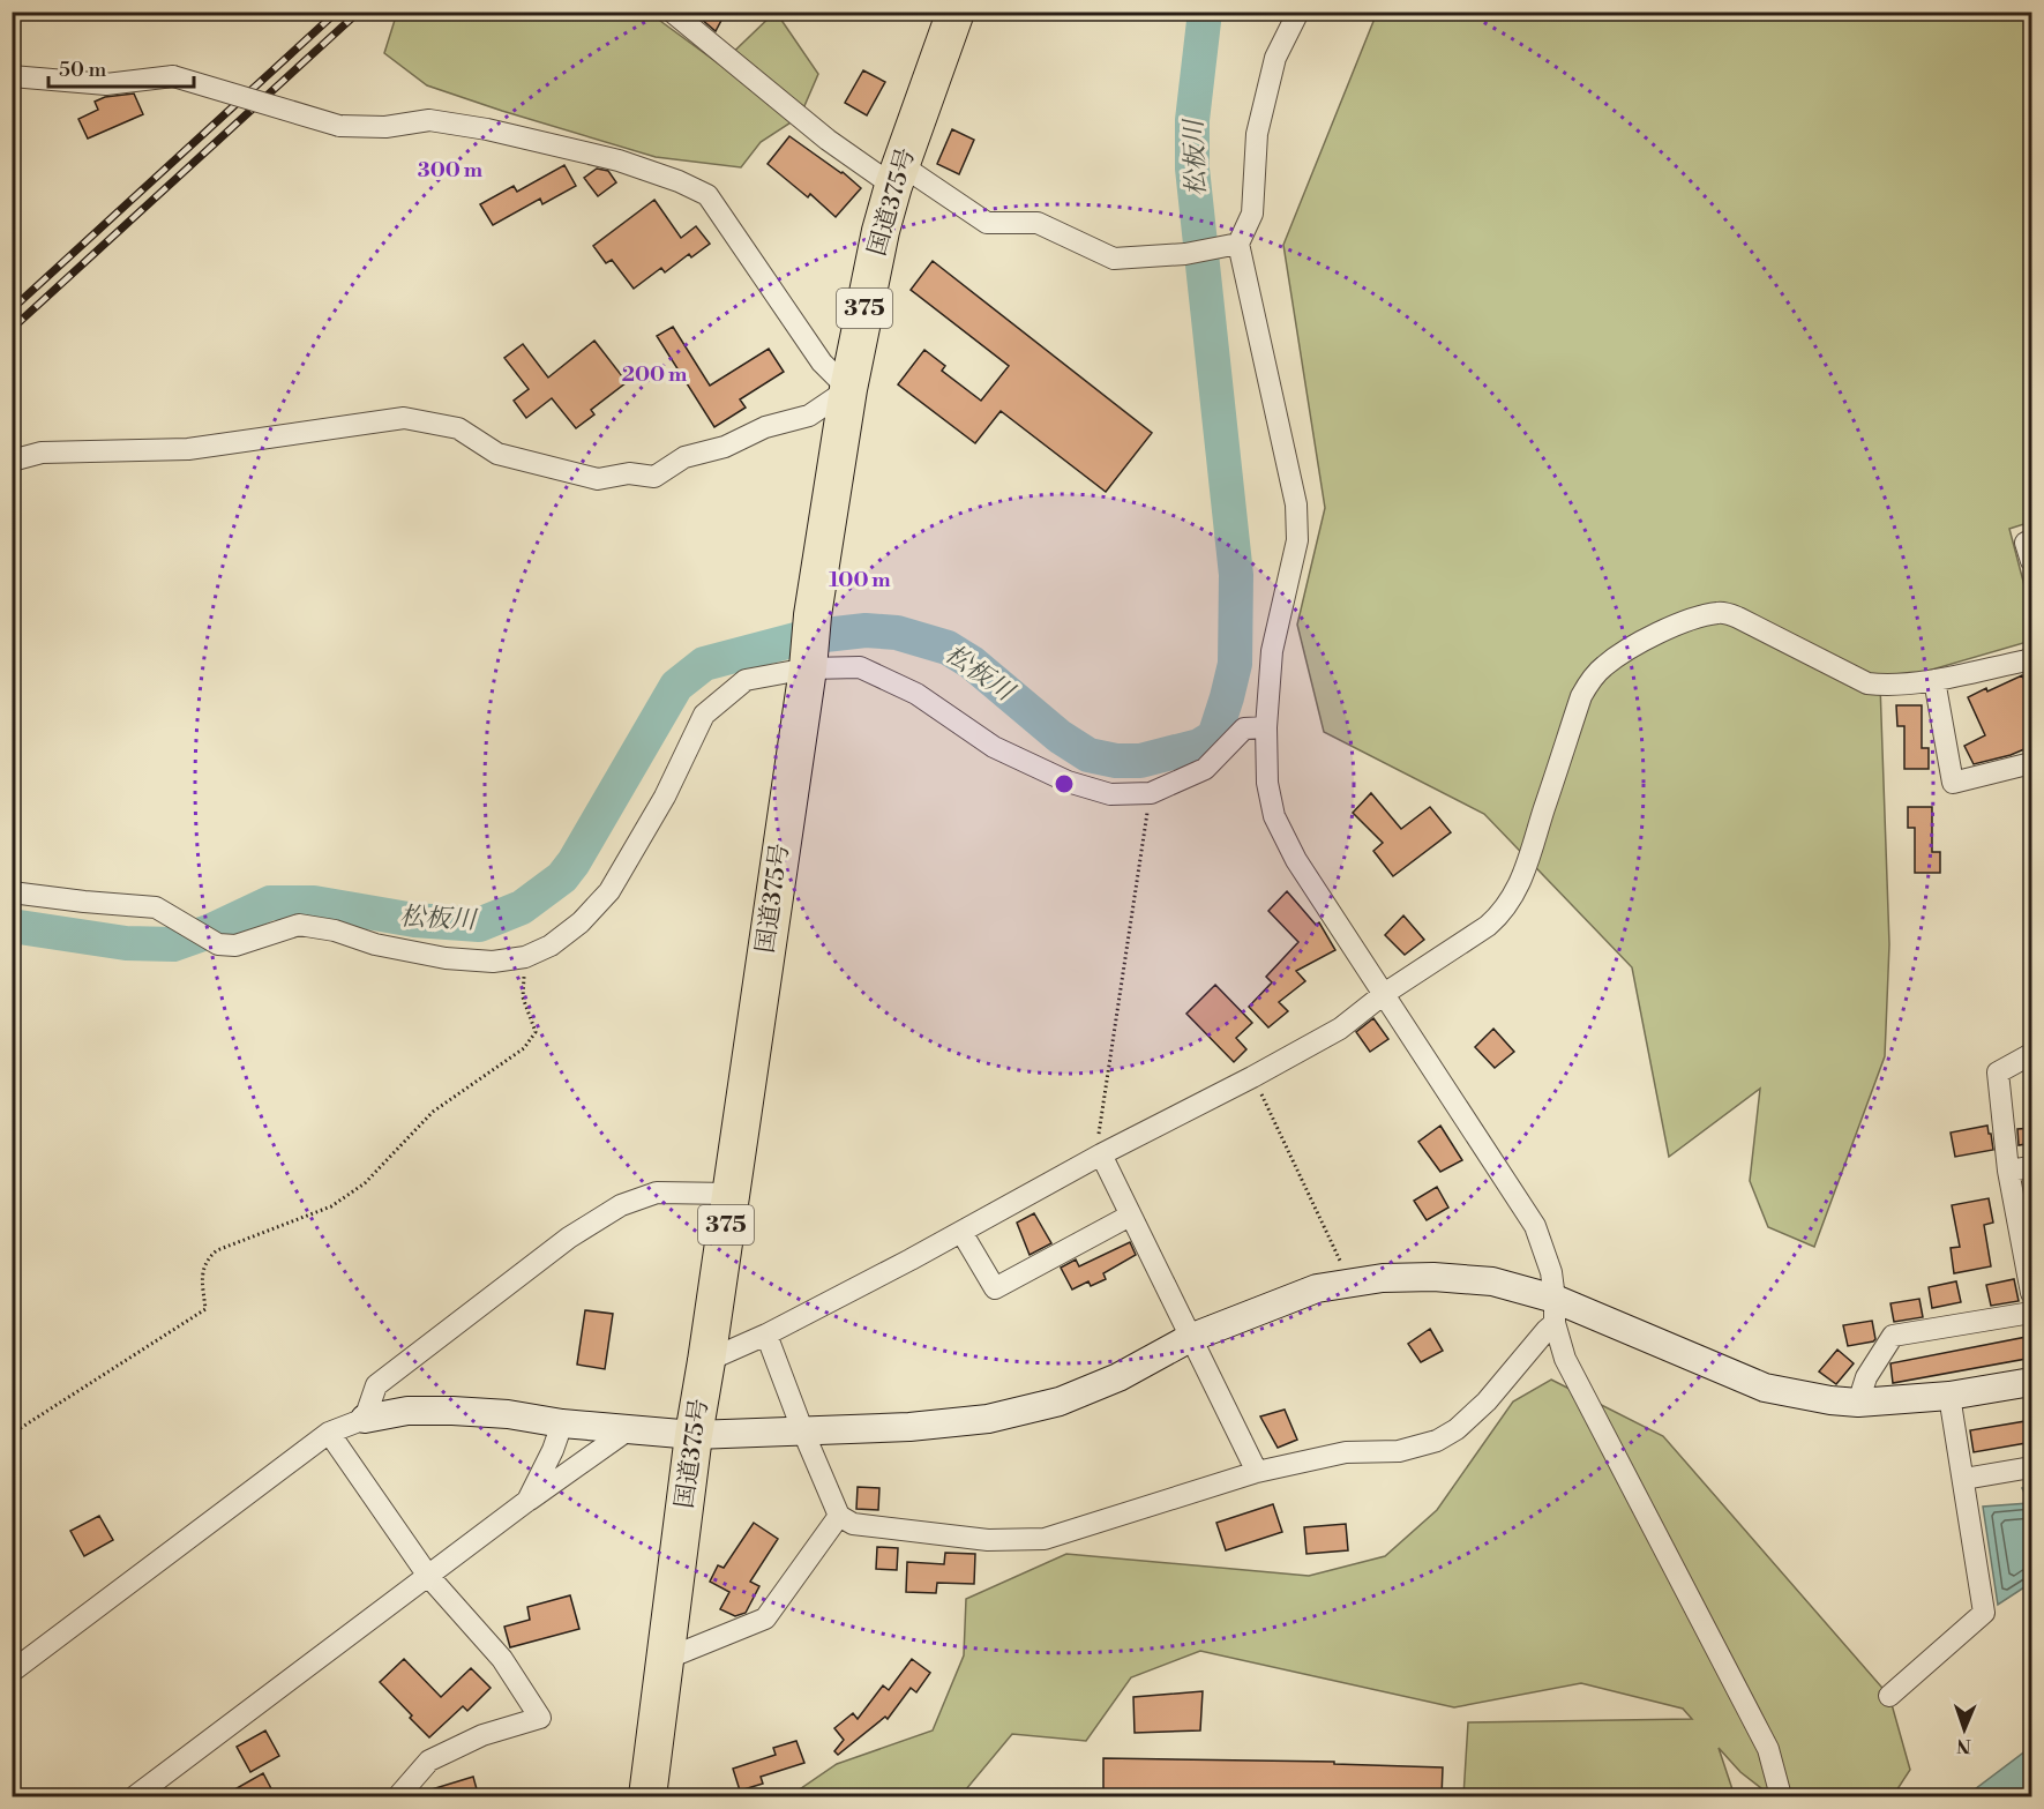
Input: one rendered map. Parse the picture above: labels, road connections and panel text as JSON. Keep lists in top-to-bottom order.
{
  "streets": {
    "highway": ["国道375号", "375"]
  },
  "water": ["松板川"],
  "scale_bar": "50 m",
  "north": "bottom",
  "rings": ["300 m", "200 m", "100 m"]
}
